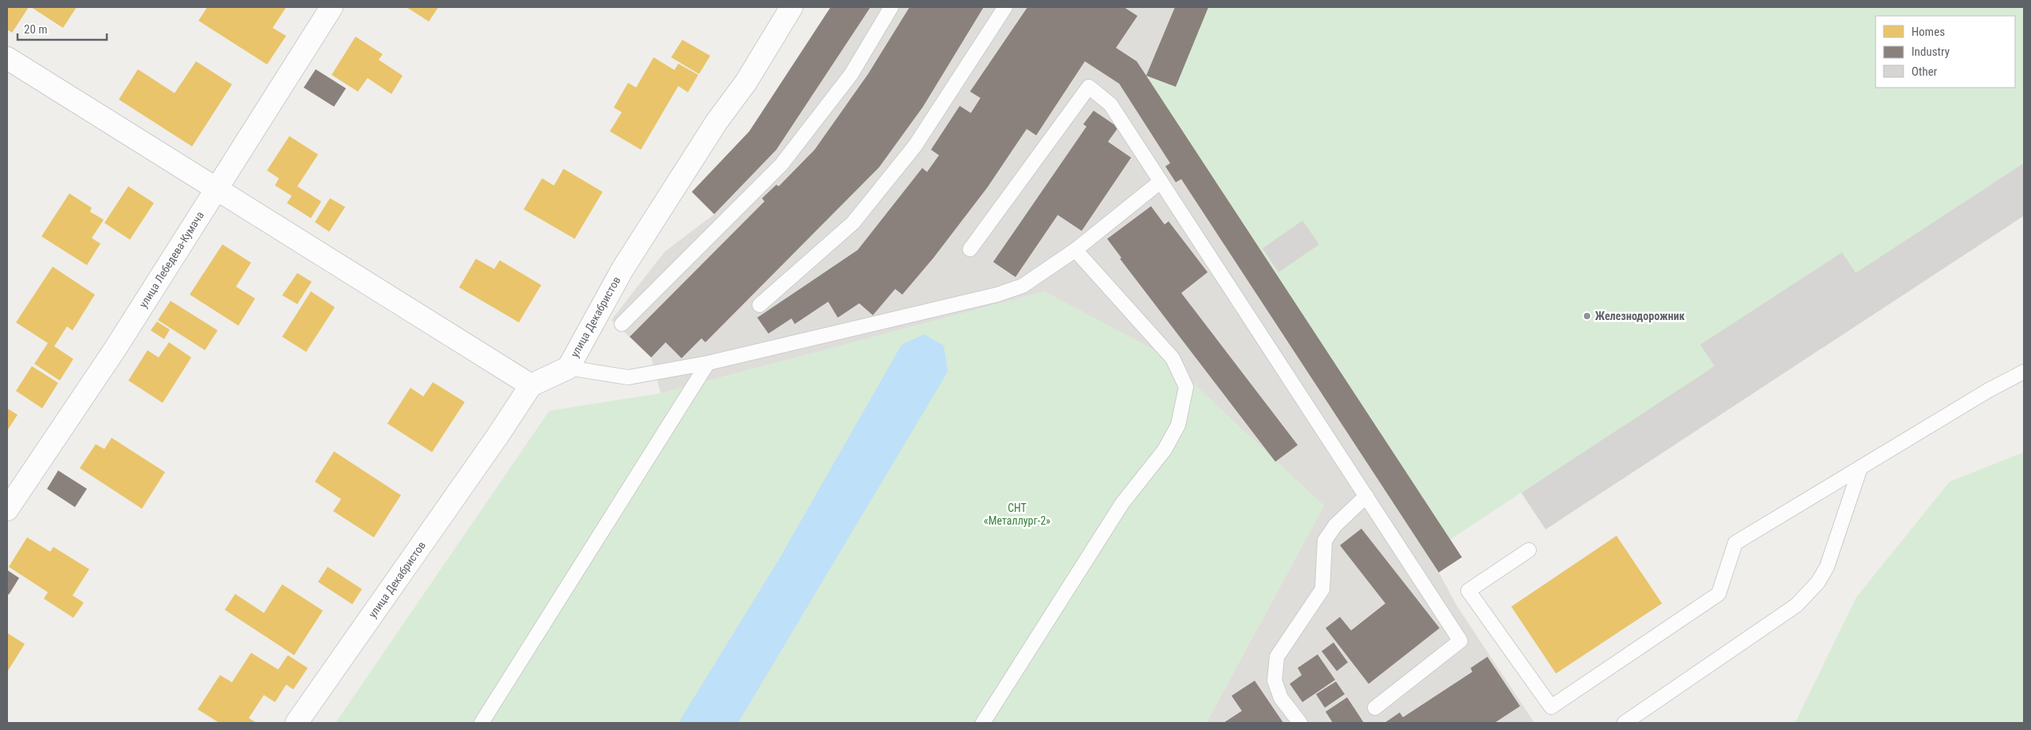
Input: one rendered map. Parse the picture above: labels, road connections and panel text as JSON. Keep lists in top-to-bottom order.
{
  "streets": {
    "street": ["улица Лебедева-Кумача", "улица Декабристов"]
  },
  "parks": ["СНТ «Металлург-2»"],
  "places": ["Железнодорожник"],
  "legend": ["Homes", "Industry", "Other"],
  "scale_bar": "20 m"
}
